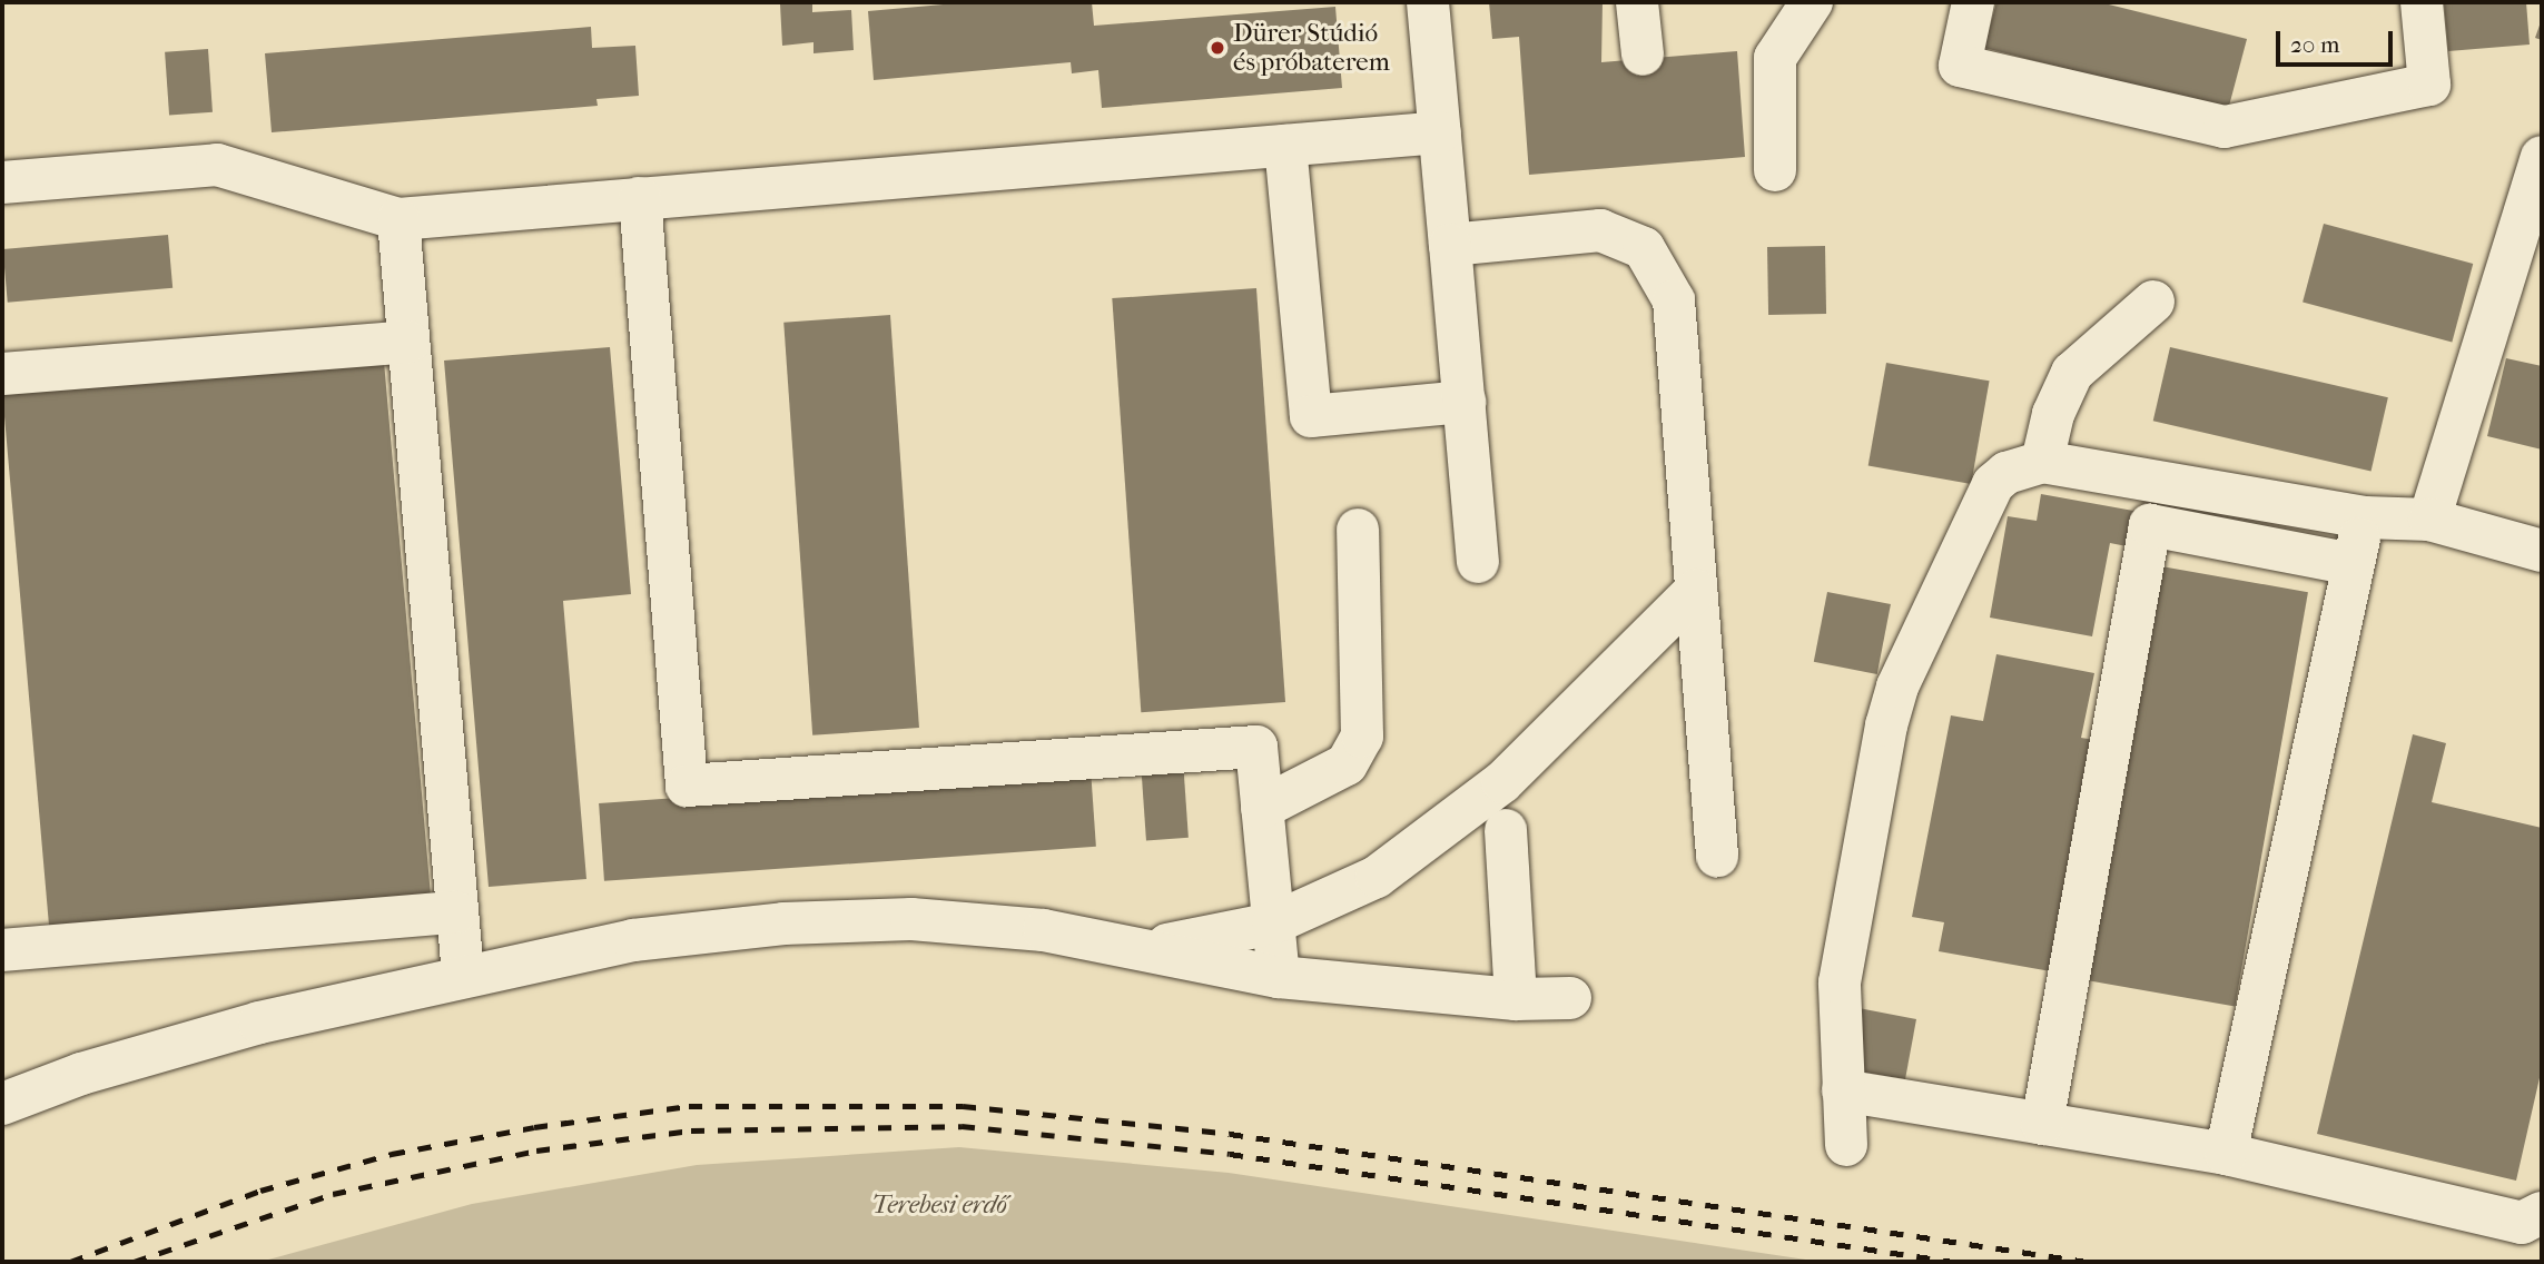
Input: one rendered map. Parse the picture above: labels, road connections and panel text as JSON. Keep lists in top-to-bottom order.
{
  "parks": ["Terebesi erdő"],
  "places": ["Dürer Stúdió és próbaterem"],
  "scale_bar": "20 m"
}
